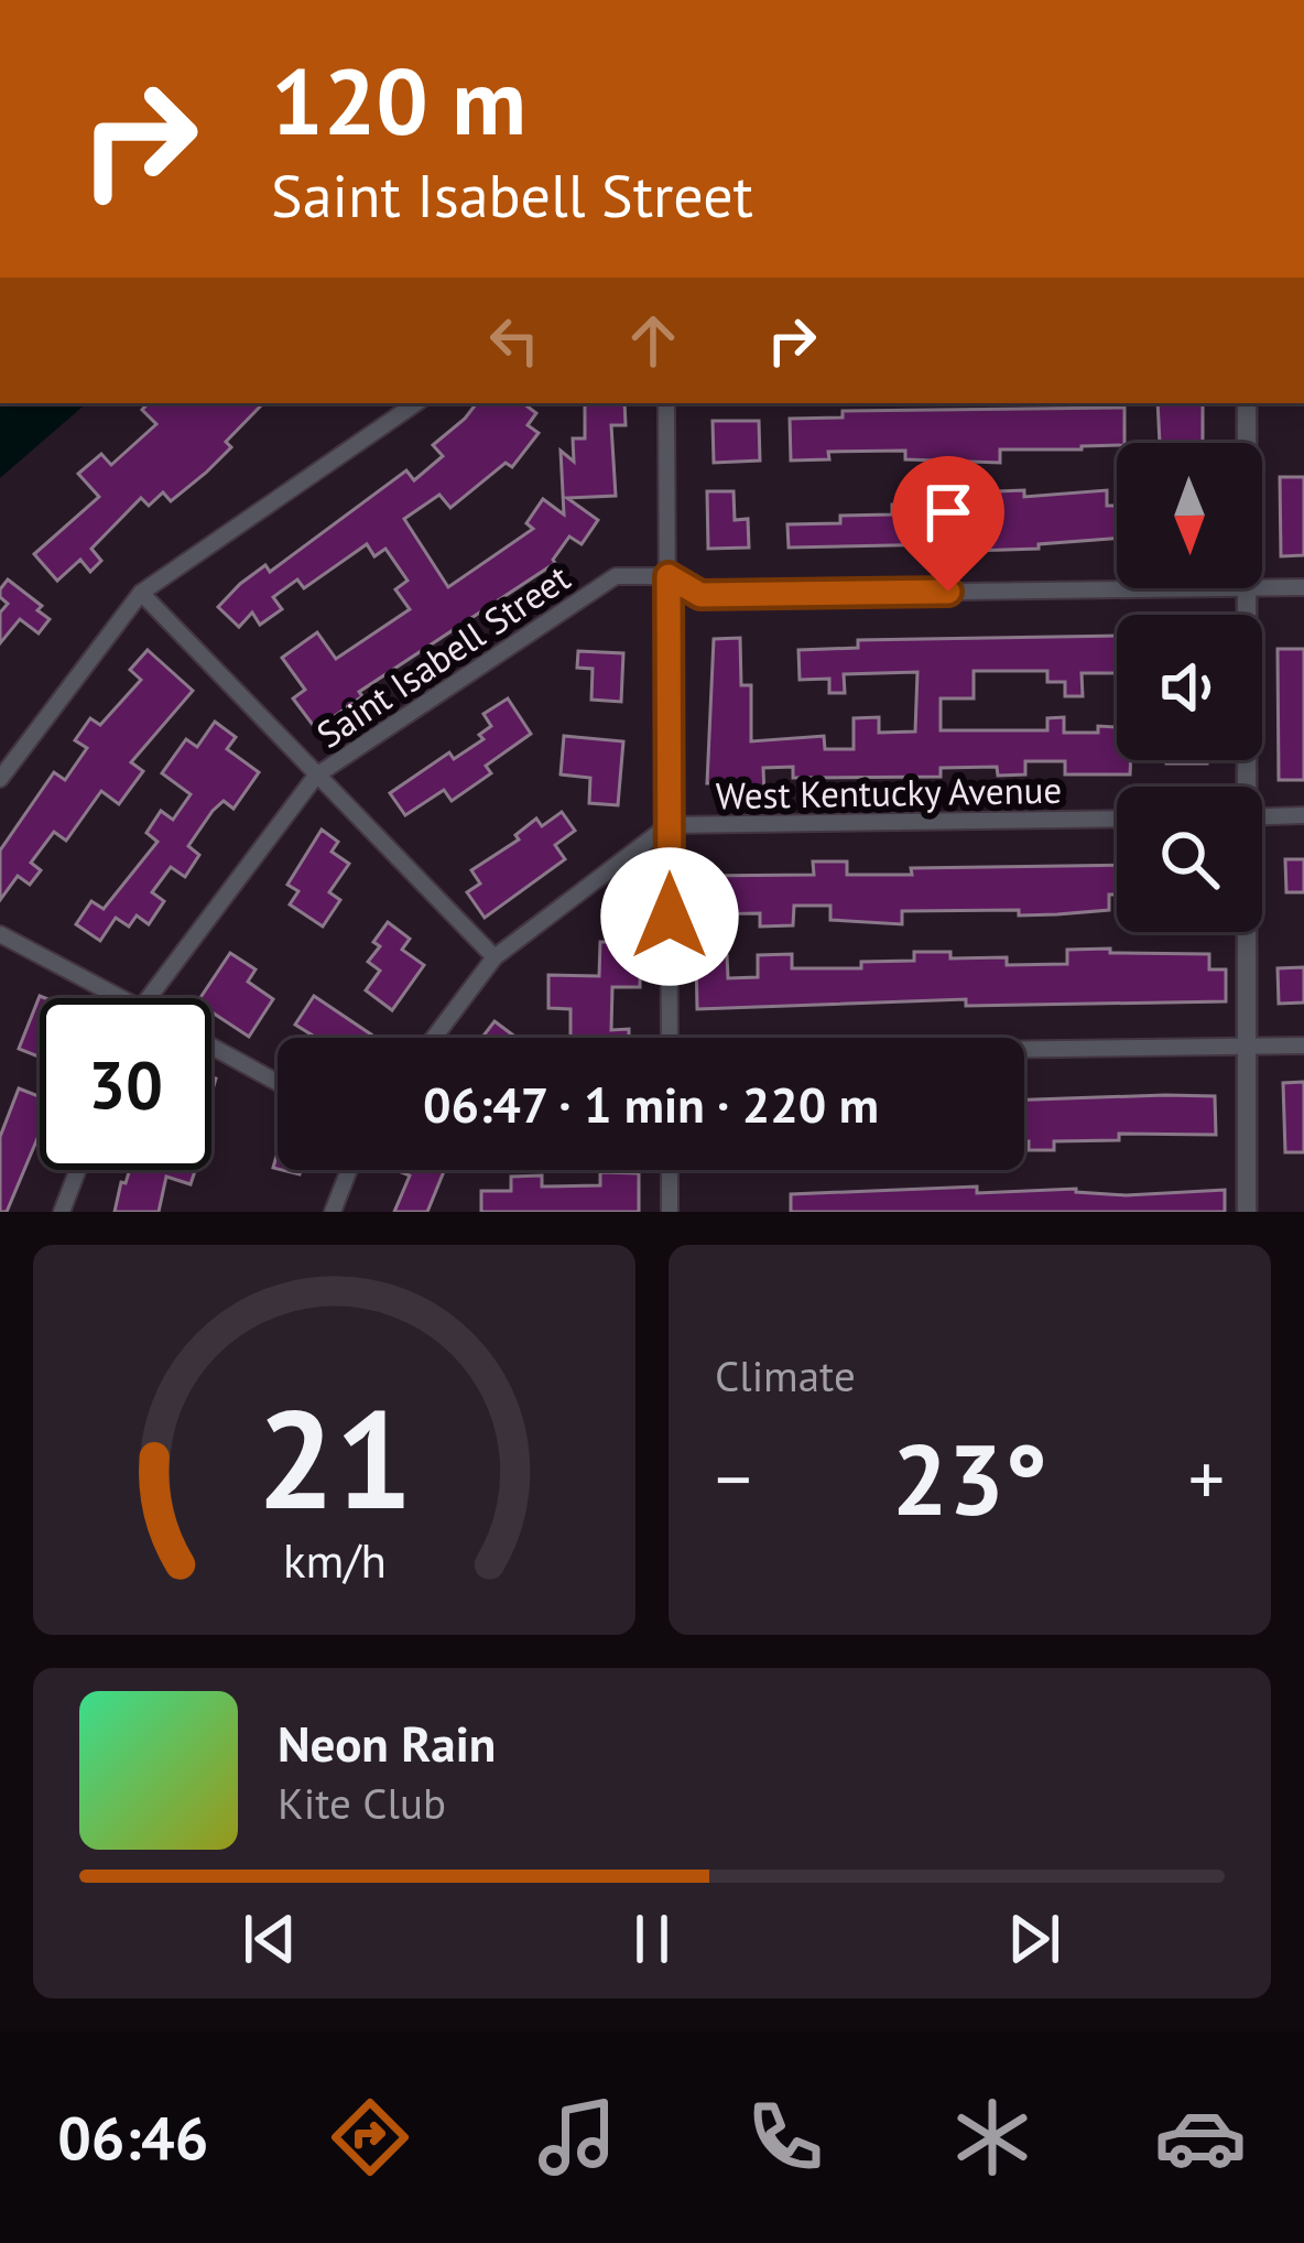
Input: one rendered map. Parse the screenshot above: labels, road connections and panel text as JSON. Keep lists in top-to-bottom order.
{
  "streets": {
    "street": ["Saint Isabell Street", "West Kentucky Avenue"]
  },
  "north": "bottom",
  "page": {
    "turn": ["120 m", "Saint Isabell Street"],
    "limit": "30",
    "trip": "06:47 · 1 min · 220 m",
    "tile": "Climate",
    "heat": ["−", "23°", "+"],
    "song": ["Neon Rain", "Kite Club"],
    "tabs": "06:46",
    "gauge": ["21", "km/h"]
  }
}
